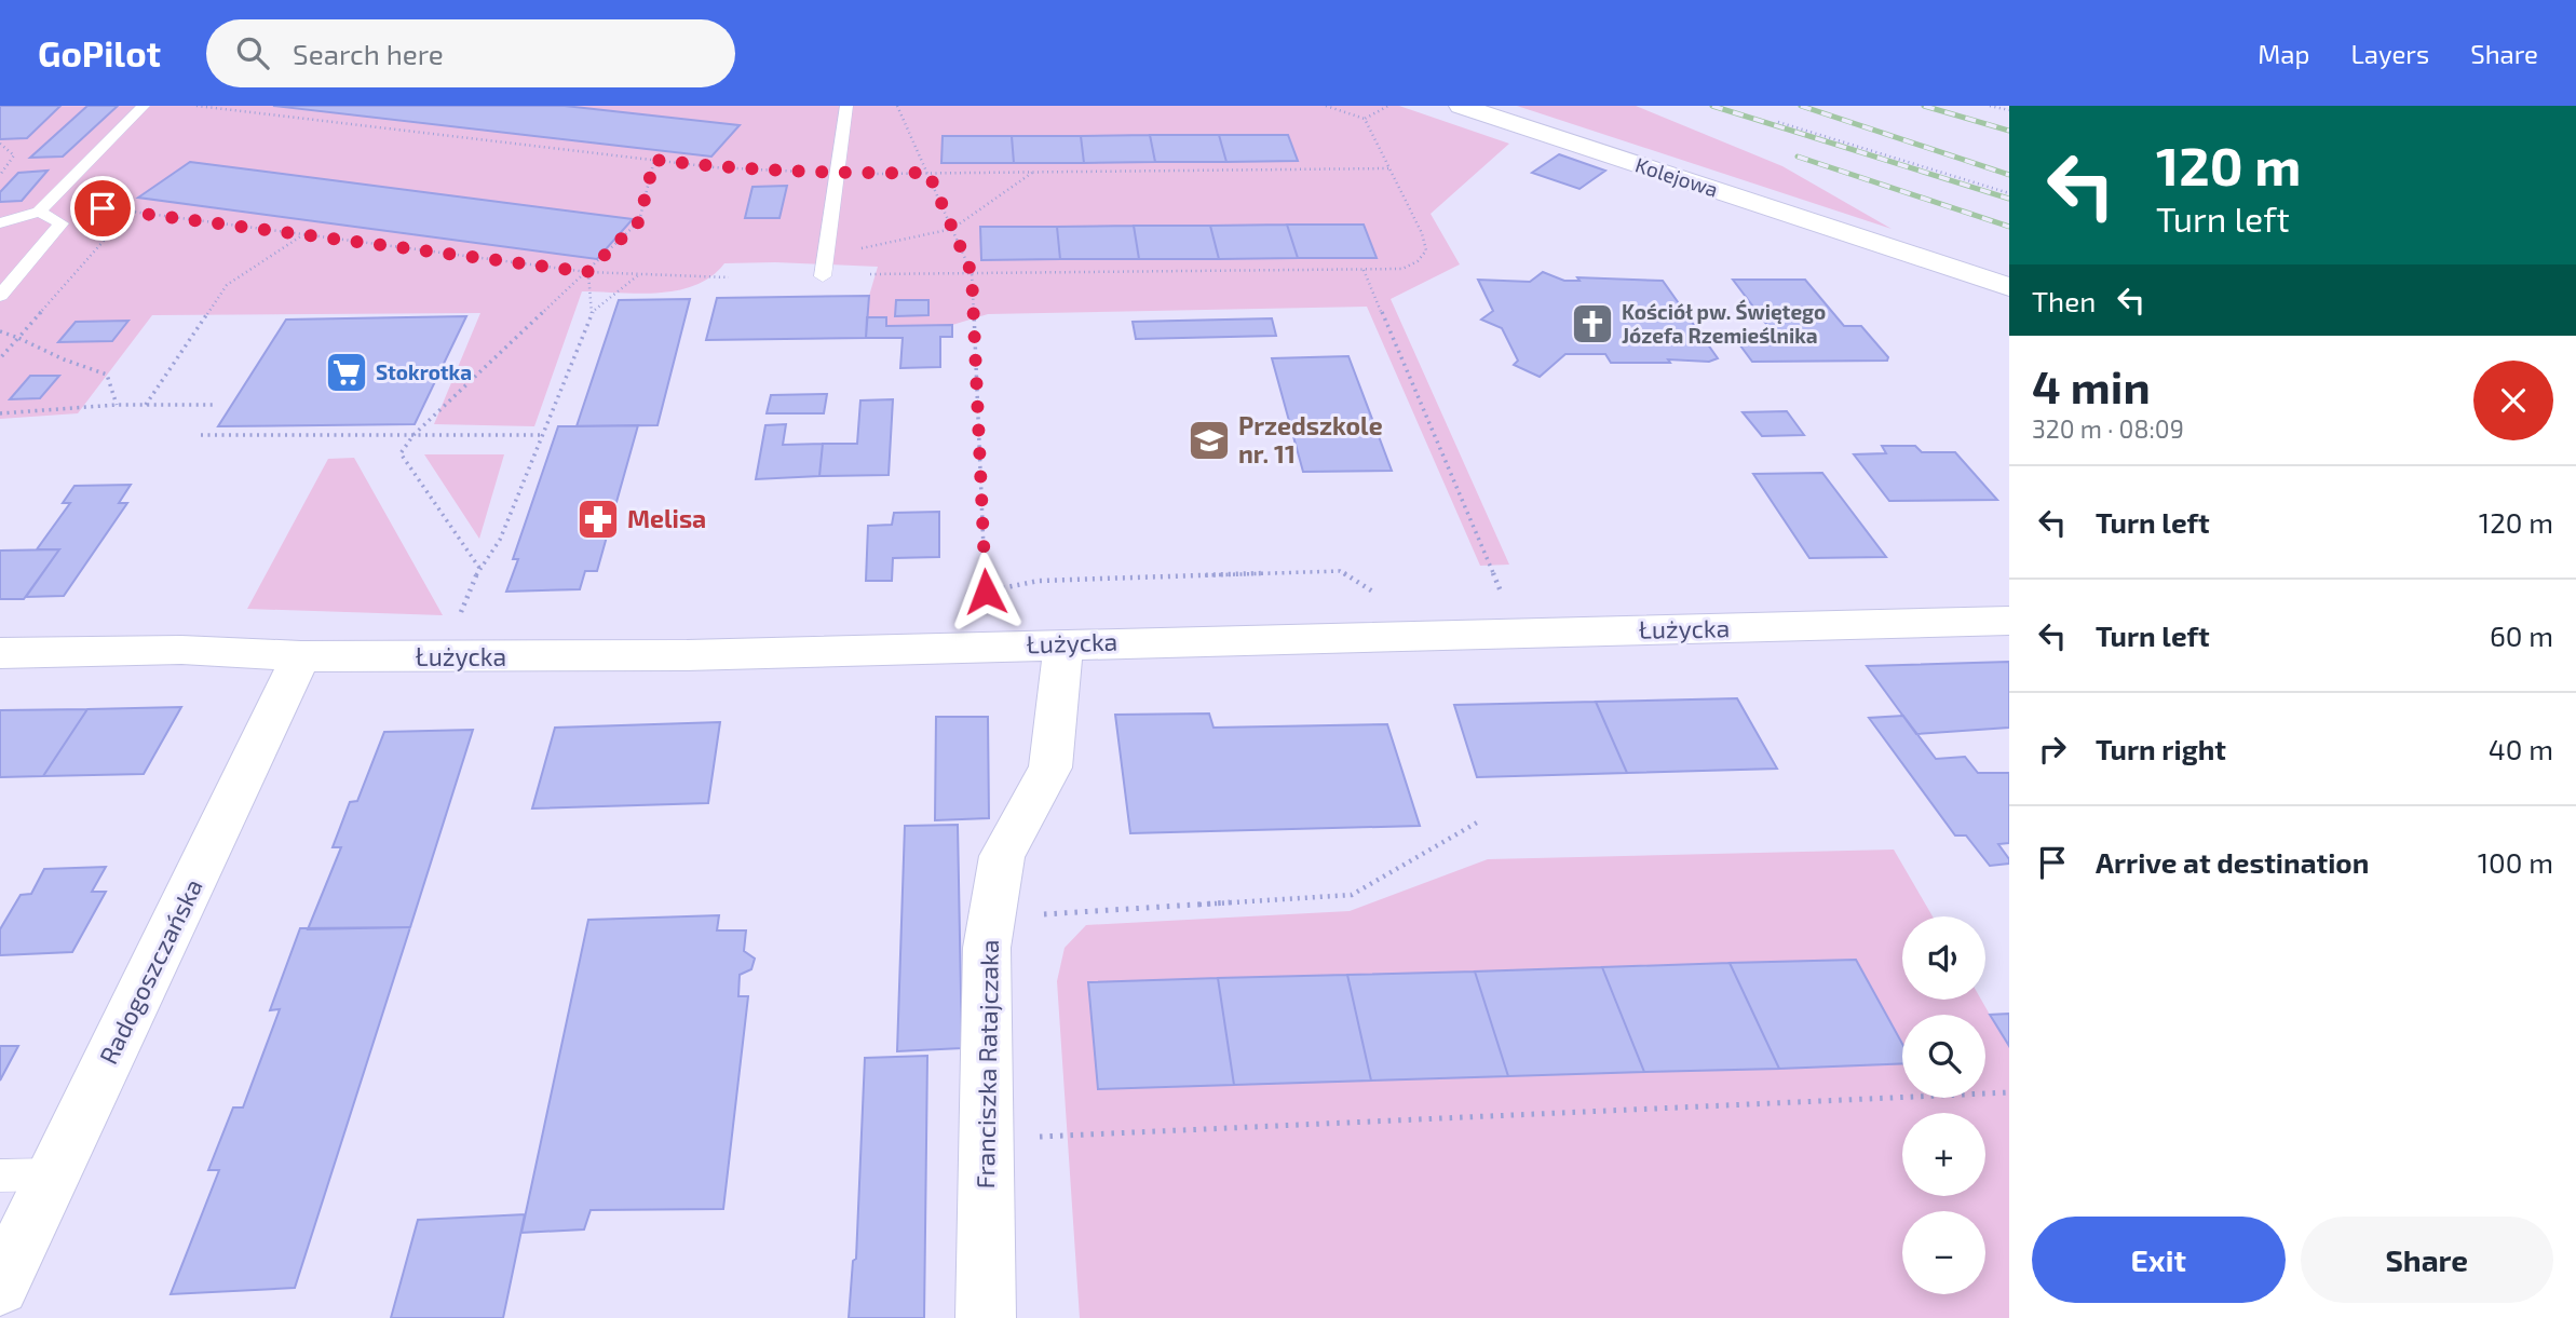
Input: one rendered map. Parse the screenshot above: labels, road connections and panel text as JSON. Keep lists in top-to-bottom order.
{
  "streets": {
    "street": [
      "Kolejowa",
      "Łużycka",
      "Radogoszczańska",
      "Franciszka Ratajczaka"
    ]
  },
  "crossings": [
    ["Łużycka", "Radogoszczańska"],
    ["Łużycka", "Franciszka Ratajczaka"]
  ],
  "places": {
    "church": ["Kościół pw. Świętego Józefa Rzemieślnika"],
    "supermarket": ["Stokrotka"],
    "school or university": ["Przedszkole nr. 11"],
    "pharmacy": ["Melisa"]
  },
  "page": {
    "header": "GoPilot",
    "search": "Search here",
    "nav": ["Map", "Layers", "Share"],
    "turn": ["120 m", "Turn left"],
    "then": "Then",
    "heading": ["4 min", "320 m · 08:09"],
    "list": [
      {
        "name": "Turn left",
        "value": "120 m"
      },
      {
        "name": "Turn left",
        "value": "60 m"
      },
      {
        "name": "Turn right",
        "value": "40 m"
      },
      {
        "name": "Arrive at destination",
        "value": "100 m"
      }
    ],
    "map_buttons": ["+", "−"],
    "buttons": ["Exit", "Share"]
  }
}
